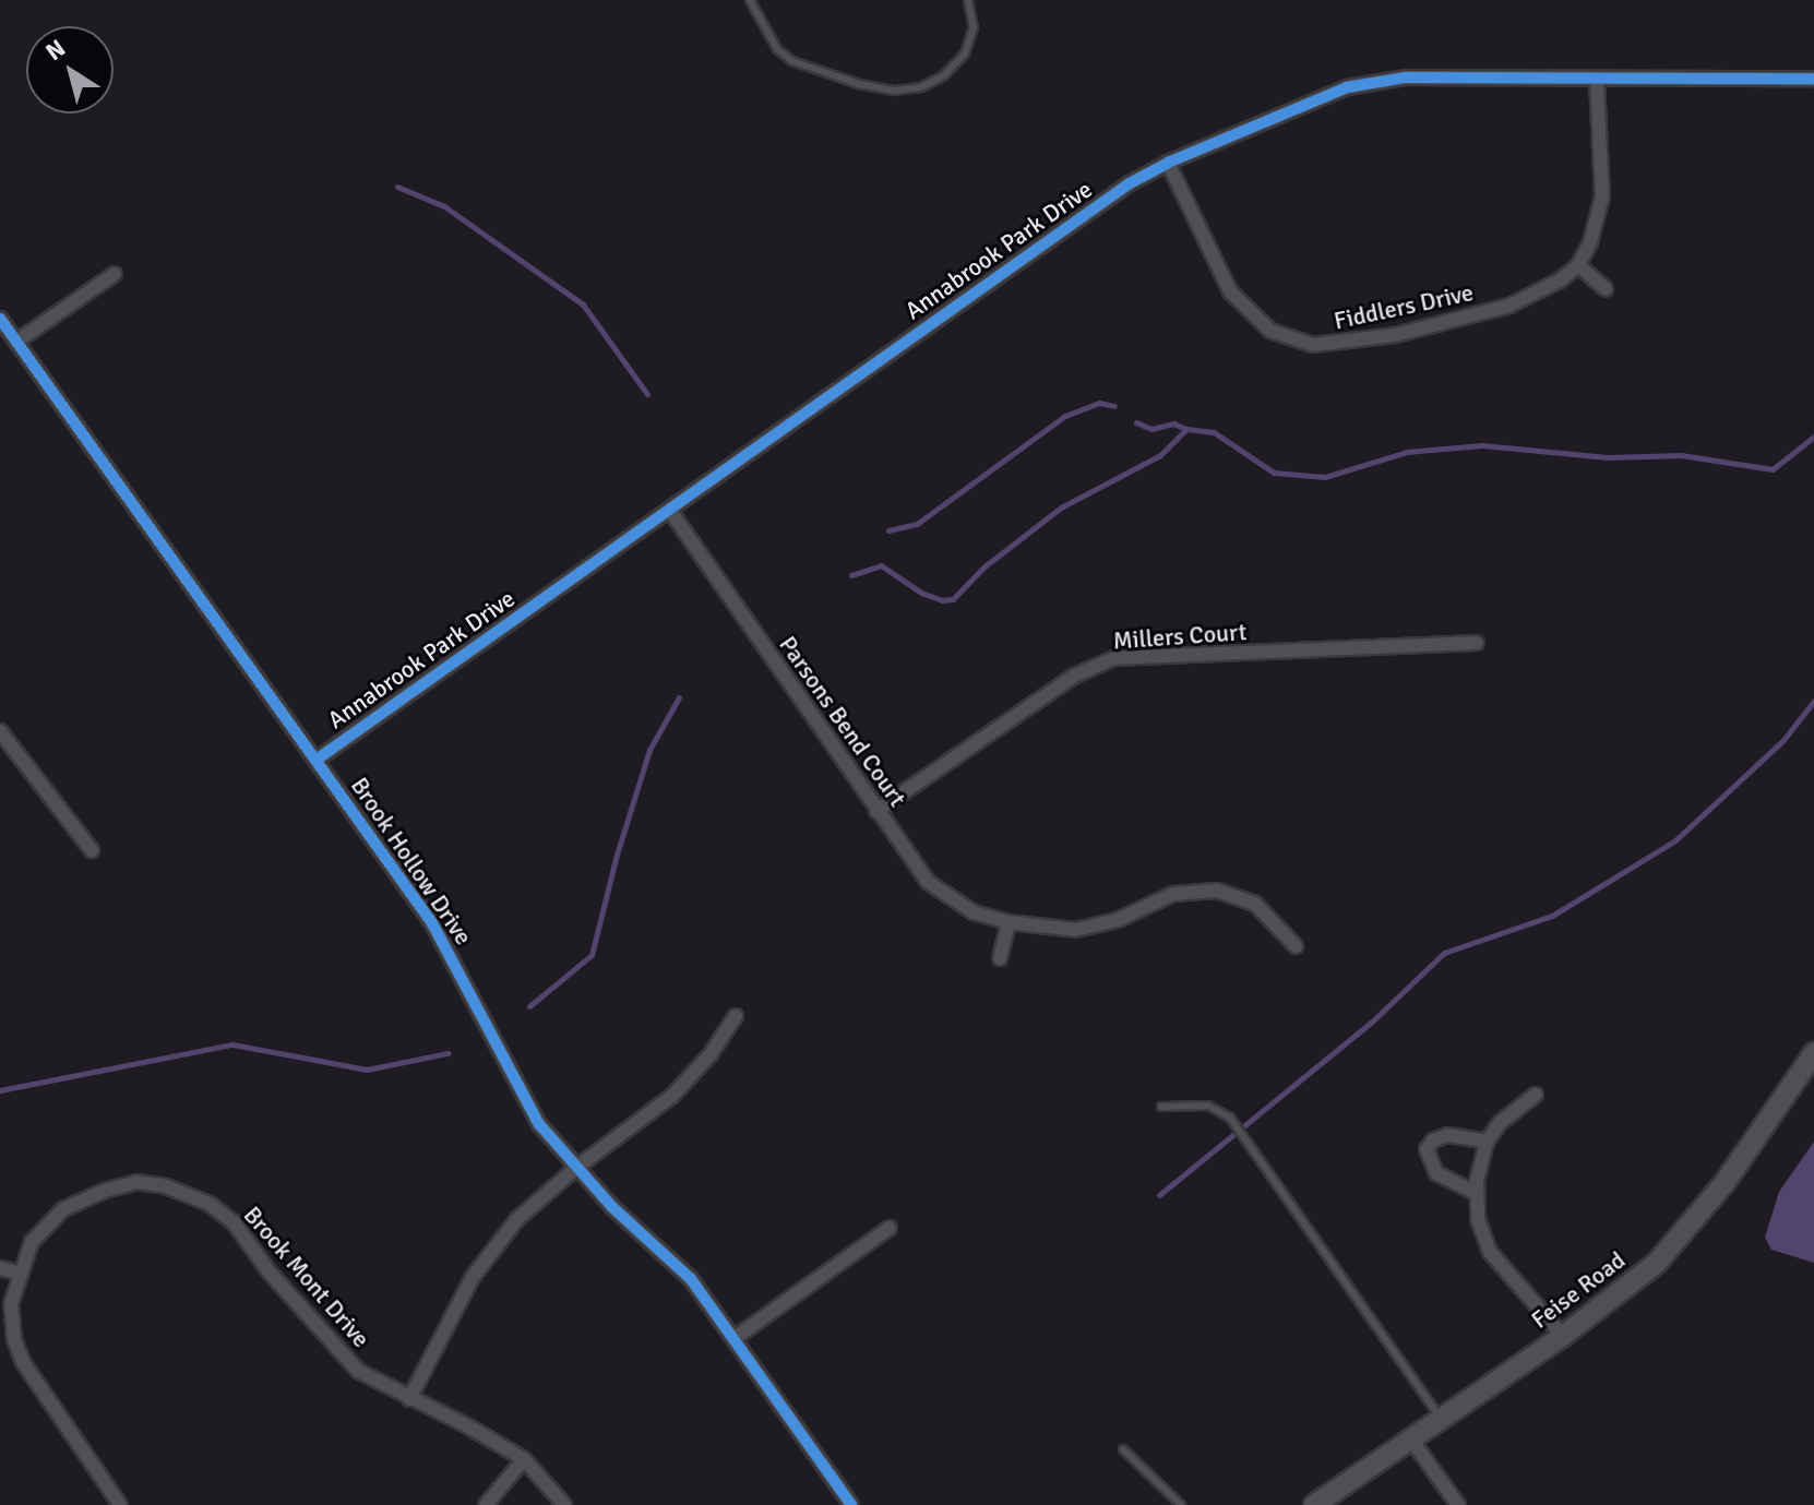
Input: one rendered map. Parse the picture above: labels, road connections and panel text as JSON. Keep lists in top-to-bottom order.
{
  "streets": {
    "main road": ["Feise Road"],
    "street": [
      "Annabrook Park Drive",
      "Fiddlers Drive",
      "Millers Court",
      "Parsons Bend Court",
      "Brook Hollow Drive",
      "Brook Mont Drive"
    ]
  },
  "crossings": [
    ["Annabrook Park Drive", "Fiddlers Drive"],
    ["Annabrook Park Drive", "Parsons Bend Court"],
    ["Annabrook Park Drive", "Brook Hollow Drive"],
    ["Millers Court", "Parsons Bend Court"]
  ],
  "north": "top left"
}
